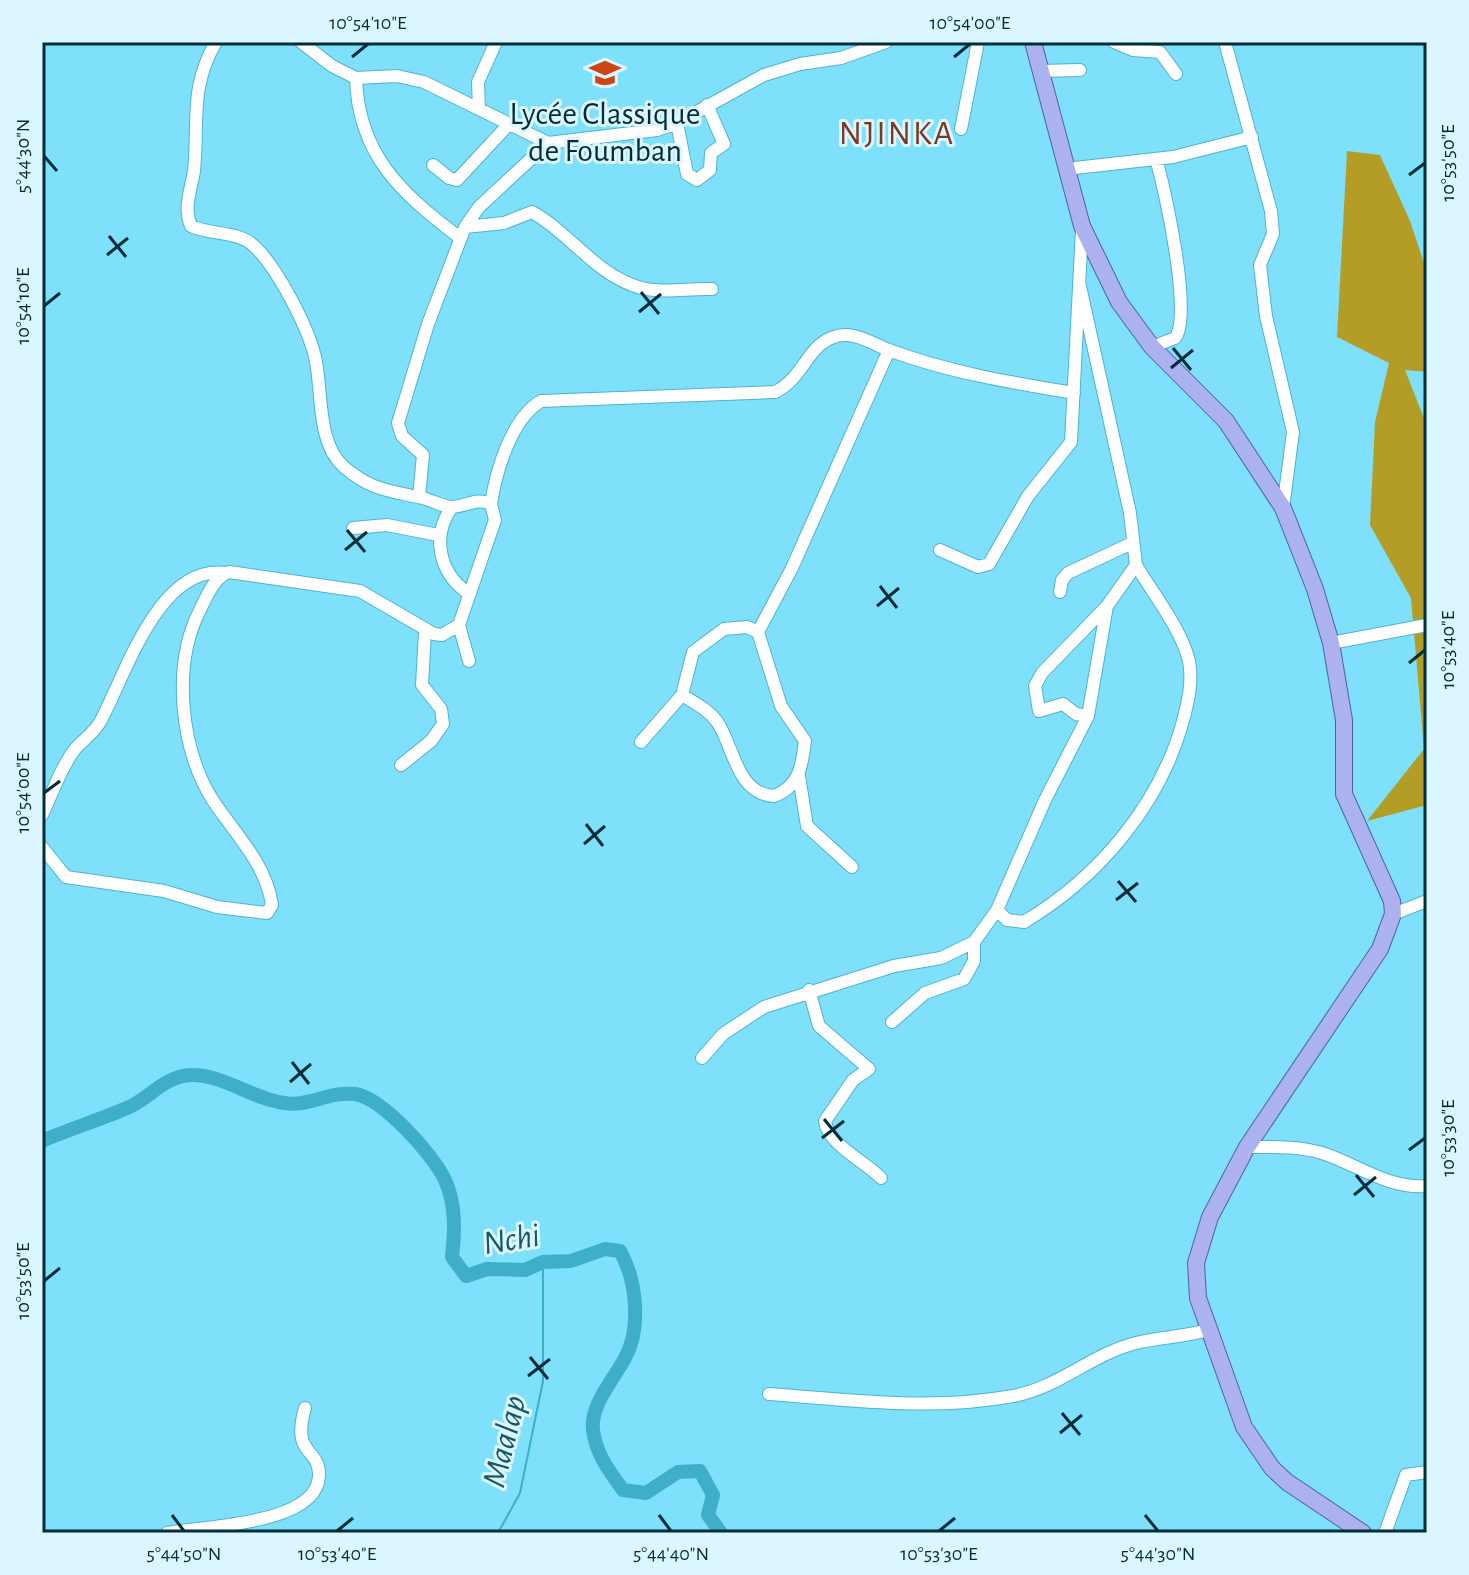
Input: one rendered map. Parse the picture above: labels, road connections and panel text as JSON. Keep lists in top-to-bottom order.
{
  "districts": ["NJINKA"],
  "water": ["Nchi", "Maalap"],
  "places": {
    "school or university": ["Lycée Classique de Foumban"]
  },
  "coordinates": [
    "10°54'10\"E",
    "10°54'00\"E",
    "5°44'30\"N",
    "10°53'50\"E",
    "10°53'40\"E",
    "10°53'30\"E",
    "5°44'50\"N",
    "5°44'40\"N"
  ]
}
